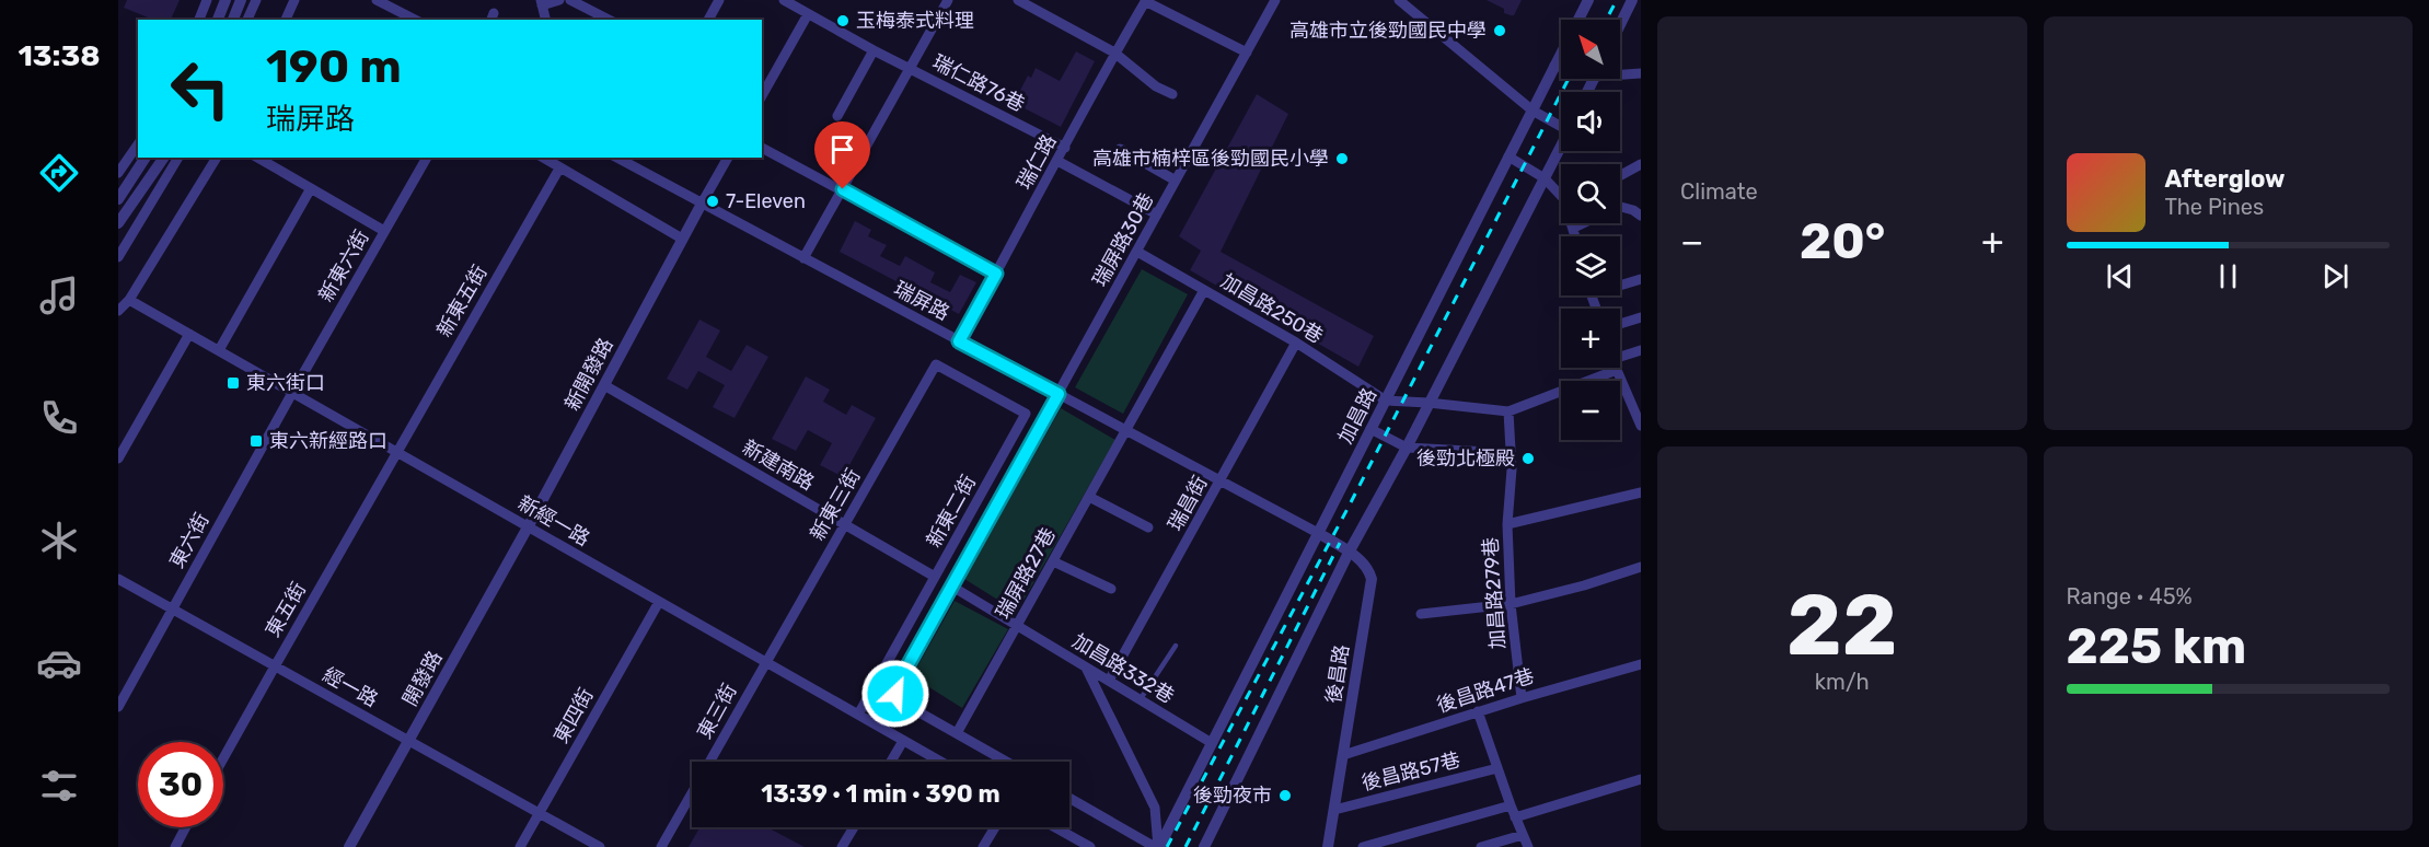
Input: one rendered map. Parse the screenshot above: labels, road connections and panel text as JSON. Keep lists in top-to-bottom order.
{
  "streets": {
    "street": [
      "瑞仁路76巷",
      "瑞仁路",
      "瑞屏路30巷",
      "新東六街",
      "新東五街",
      "瑞屏路",
      "加昌路250巷",
      "新開發路",
      "加昌路",
      "新建南路",
      "瑞昌街",
      "新東三街",
      "新東二街",
      "新經一路",
      "東六街",
      "瑞屏路27巷",
      "加昌路279巷",
      "東五街",
      "加昌路332巷",
      "後昌路",
      "開發路",
      "經一路",
      "後昌路47巷",
      "東三街",
      "東四街",
      "後昌路57巷"
    ]
  },
  "crossings": [
    ["瑞仁路76巷", "瑞仁路"],
    ["瑞仁路", "瑞屏路"],
    ["瑞屏路30巷", "瑞屏路"],
    ["瑞屏路30巷", "加昌路250巷"],
    ["瑞屏路30巷", "瑞屏路27巷"],
    ["瑞屏路30巷", "加昌路332巷"],
    ["新東六街", "新經一路"],
    ["新東六街", "東六街"],
    ["新東五街", "新經一路"],
    ["新東五街", "東五街"],
    ["瑞屏路", "新開發路"],
    ["瑞屏路", "加昌路"],
    ["瑞屏路", "瑞昌街"],
    ["瑞屏路", "瑞屏路27巷"],
    ["瑞屏路", "後昌路"],
    ["加昌路250巷", "加昌路"],
    ["加昌路250巷", "瑞昌街"],
    ["加昌路250巷", "瑞屏路27巷"],
    ["新開發路", "新建南路"],
    ["新開發路", "新經一路"],
    ["新開發路", "開發路"],
    ["加昌路", "加昌路332巷"],
    ["加昌路", "後昌路"],
    ["新建南路", "新東三街"],
    ["新建南路", "新東二街"],
    ["瑞昌街", "加昌路332巷"],
    ["新東三街", "新東二街"],
    ["新東三街", "新經一路"],
    ["新東三街", "東三街"],
    ["新東二街", "新經一路"],
    ["新經一路", "東六街"],
    ["新經一路", "東五街"],
    ["新經一路", "開發路"],
    ["新經一路", "東三街"],
    ["新經一路", "東四街"],
    ["東六街", "經一路"],
    ["瑞屏路27巷", "加昌路332巷"],
    ["加昌路279巷", "後昌路47巷"],
    ["東五街", "經一路"],
    ["後昌路", "後昌路47巷"],
    ["後昌路", "後昌路57巷"],
    ["開發路", "經一路"],
    ["經一路", "東四街"]
  ],
  "places": {
    "other": [
      "玉梅泰式料理",
      "高雄市立後勁國民中學",
      "高雄市楠梓區後勁國民小學",
      "7-Eleven",
      "後勁北極殿",
      "後勁夜市"
    ],
    "transit": ["東六街口", "東六新經路口"]
  },
  "north": "top left",
  "page": {
    "tabs": "13:38",
    "tile": [
      "Climate",
      ["22", "km/h"],
      ["Range · 45%", "225 km"]
    ],
    "map_buttons": ["+", "−"],
    "turn": ["190 m", "瑞屏路"],
    "song": ["Afterglow", "The Pines"],
    "heat": ["−", "20°", "+"],
    "limit": "30",
    "trip": "13:39 · 1 min · 390 m"
  }
}
